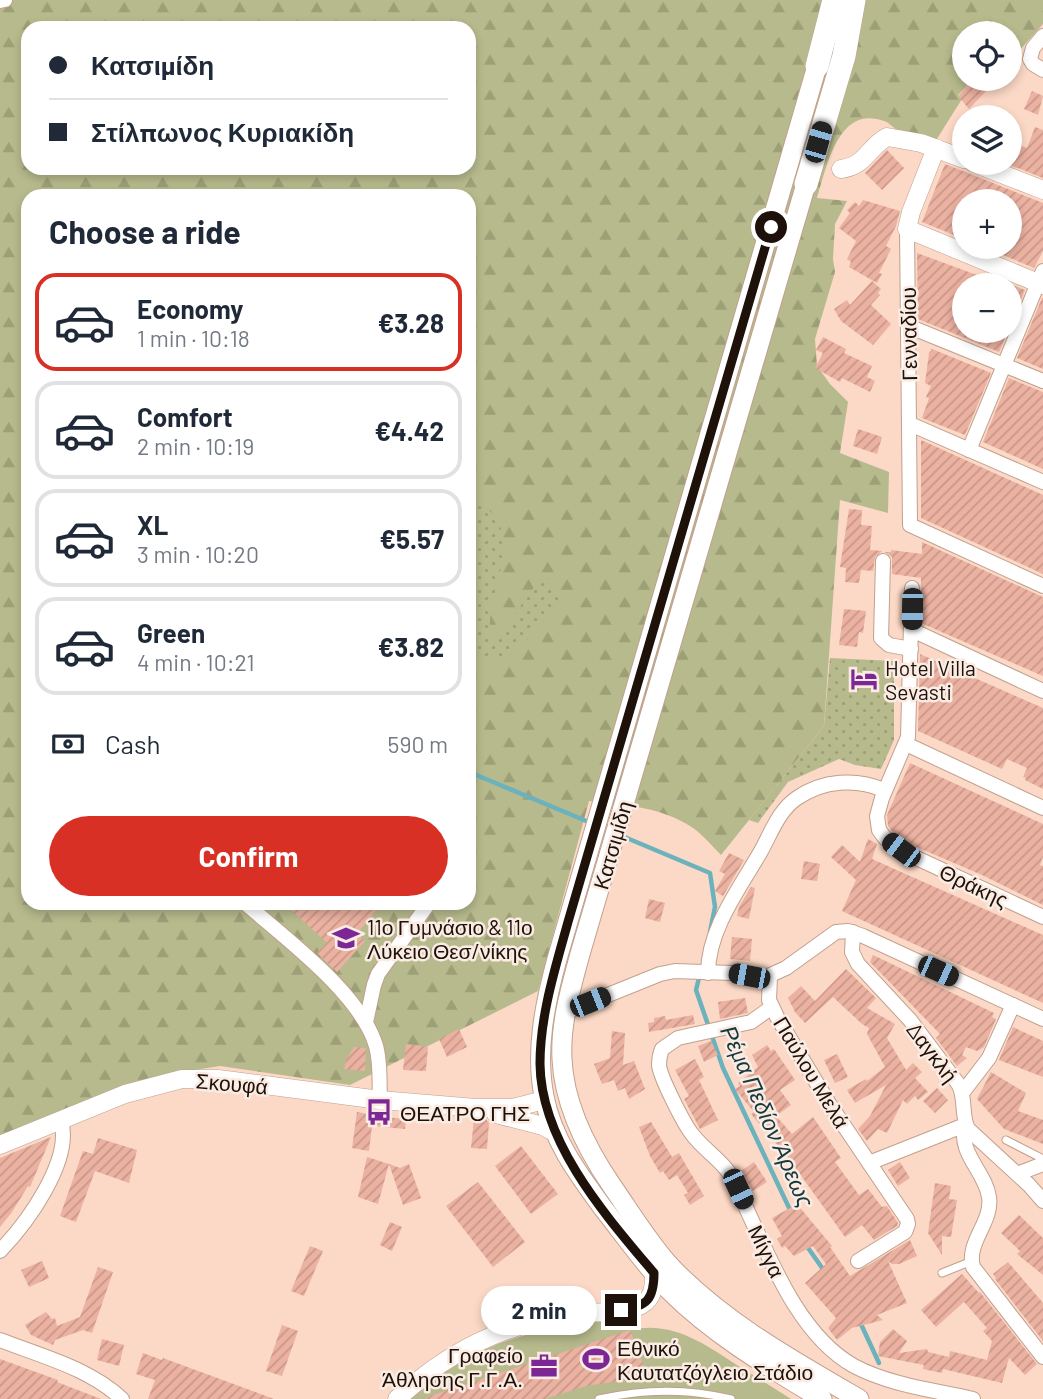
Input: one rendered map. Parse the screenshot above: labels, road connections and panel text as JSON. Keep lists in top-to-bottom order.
{
  "streets": {
    "main road": ["Κατσιμίδη"],
    "street": [
      "Γενναδίου",
      "Θράκης",
      "Δαγκλή",
      "Παύλου Μελά",
      "Σκουφά",
      "Μίγγα"
    ]
  },
  "crossings": [
    ["Κατσιμίδη", "Σκουφά"],
    ["Παύλου Μελά", "Μίγγα"]
  ],
  "water": ["Ρέμα Πεδίον Άρεως"],
  "places": {
    "hotel": ["Hotel Villa Sevasti"],
    "school or university": ["11ο Γυμνάσιο & 11ο Λύκειο Θεσ/νίκης"],
    "bus stop": ["ΘΕΑΤΡΟ ΓΗΣ"],
    "sports": ["Εθνικό Καυτατζόγλειο Στάδιο"],
    "office": ["Γραφείο Άθλησης Γ.Γ.Α."]
  },
  "page": {
    "map_buttons": ["+", "−"],
    "banner": ["Κατσιμίδη", "Στίλπωνος Κυριακίδη"],
    "heading": "Choose a ride",
    "list": [
      {
        "name": "Economy",
        "note": "1 min · 10:18",
        "value": "€3.28"
      },
      {
        "name": "Comfort",
        "note": "2 min · 10:19",
        "value": "€4.42"
      },
      {
        "name": "XL",
        "note": "3 min · 10:20",
        "value": "€5.57"
      },
      {
        "name": "Green",
        "note": "4 min · 10:21",
        "value": "€3.82"
      }
    ],
    "pay": ["Cash", "590 m"],
    "buttons": "Confirm",
    "bubble": "2 min"
  }
}
